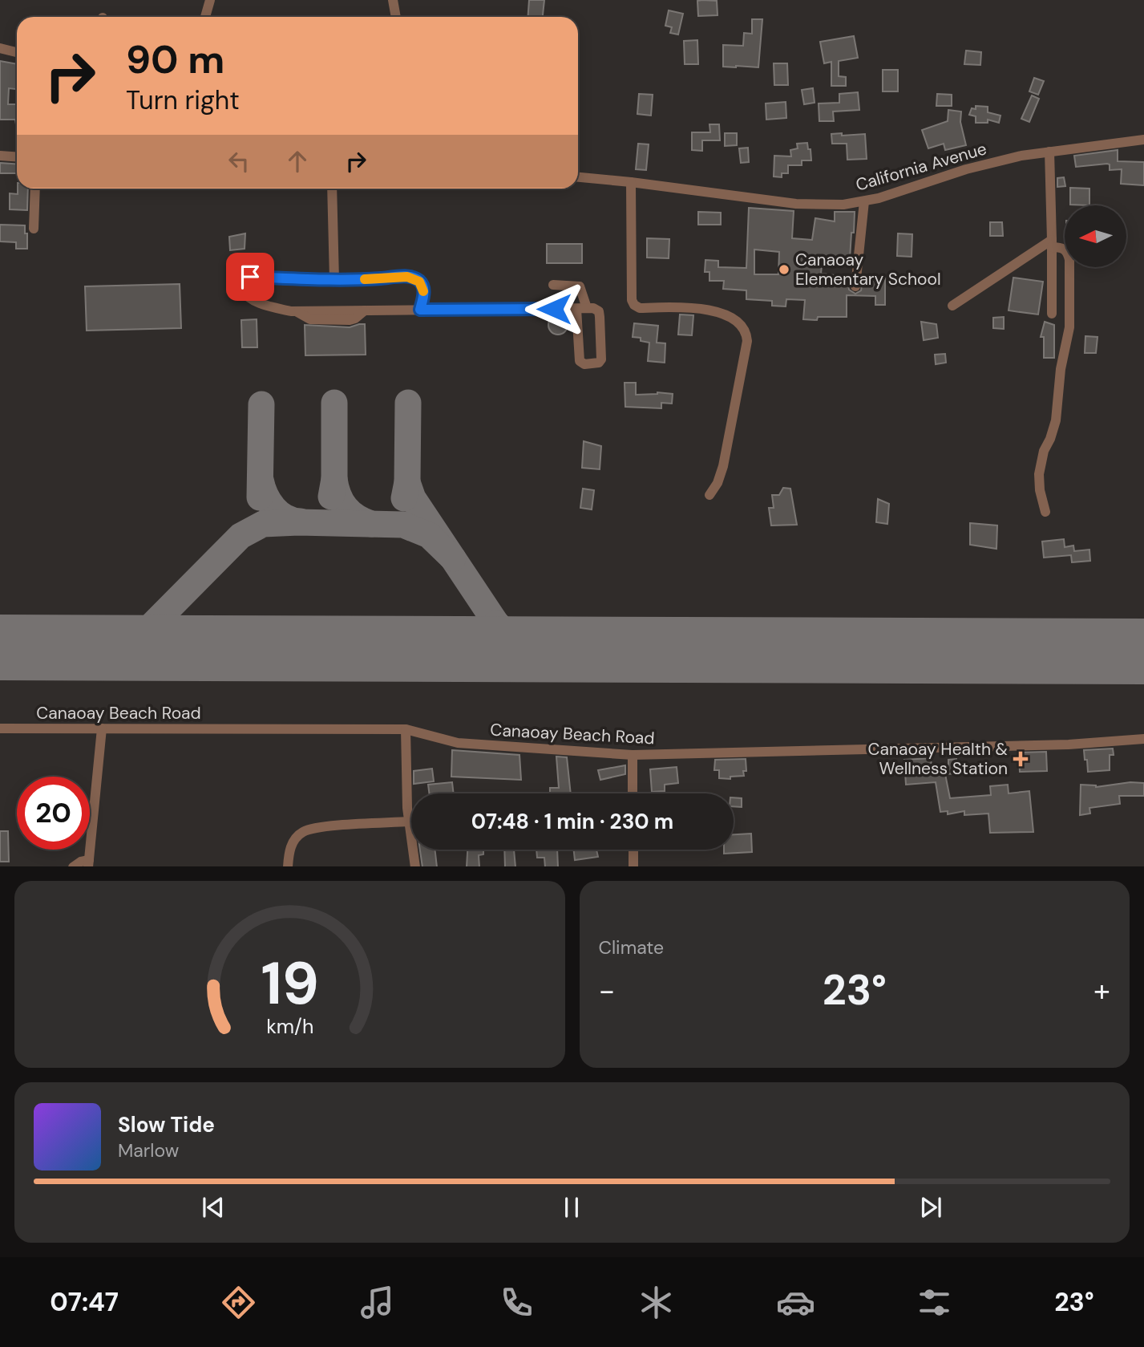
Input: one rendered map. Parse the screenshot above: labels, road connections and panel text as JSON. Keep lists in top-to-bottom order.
{
  "streets": {
    "street": ["California Avenue", "Canaoay Beach Road"]
  },
  "places": {
    "other": ["Canaoay Elementary School"],
    "health": ["Canaoay Health & Wellness Station"]
  },
  "north": "left",
  "page": {
    "turn": ["90 m", "Turn right"],
    "limit": "20",
    "trip": "07:48 · 1 min · 230 m",
    "tile": "Climate",
    "heat": ["−", "23°", "+"],
    "song": ["Slow Tide", "Marlow"],
    "tabs": ["07:47", "23°"],
    "gauge": ["19", "km/h"]
  }
}
